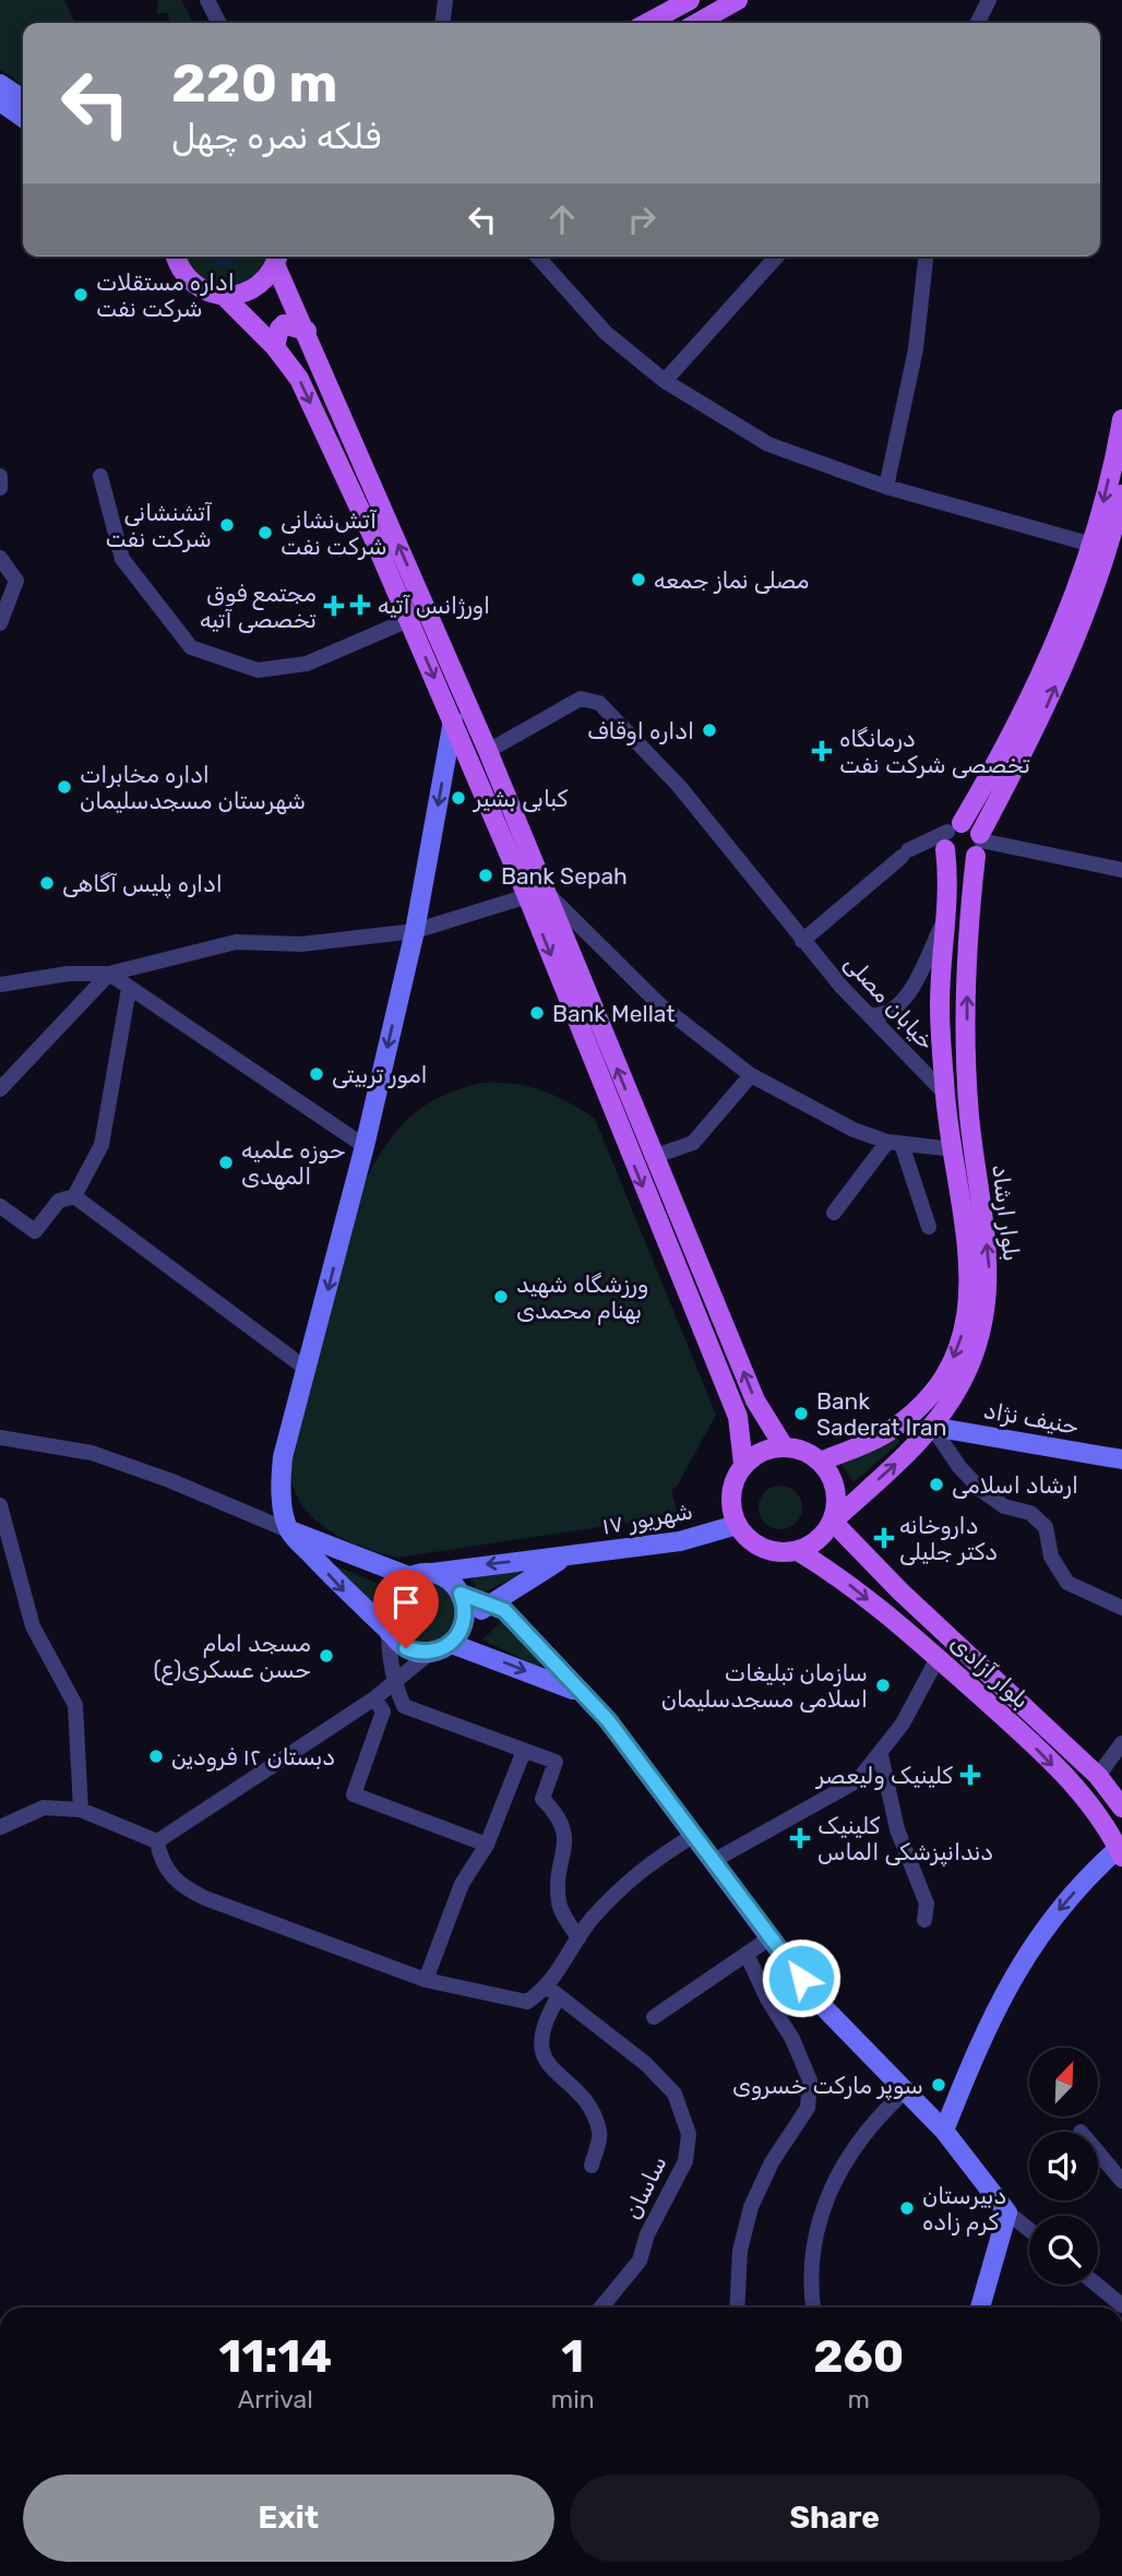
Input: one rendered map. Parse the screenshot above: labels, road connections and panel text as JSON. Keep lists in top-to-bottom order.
{
  "streets": {
    "main road": [
      "بلوار ارشاد",
      "حنیف نژاد",
      "۱۷ شهریور",
      "بلوار آزادی"
    ],
    "street": ["خیابان مصلی", "ساسان"]
  },
  "crossings": [
    ["خیابان مصلی", "بلوار ارشاد"],
    ["بلوار ارشاد", "حنیف نژاد"],
    ["بلوار ارشاد", "۱۷ شهریور"],
    ["بلوار ارشاد", "بلوار آزادی"],
    ["۱۷ شهریور", "بلوار آزادی"]
  ],
  "places": {
    "other": [
      "اداره مستقلات شرکت نفت",
      "آتشنشانی شرکت نفت",
      "آتش‌نشانی شرکت نفت",
      "مصلی نماز جمعه",
      "اداره اوقاف",
      "اداره مخابرات شهرستان مسجدسلیمان",
      "کبابی بشیر",
      "Bank Sepah",
      "اداره پلیس آگاهی",
      "Bank Mellat",
      "امور تربیتی",
      "حوزه علمیه المهدی",
      "ورزشگاه شهید بهنام محمدی",
      "Bank Saderat Iran",
      "ارشاد اسلامی",
      "مسجد امام حسن عسکری(ع)",
      "سازمان تبلیغات اسلامی مسجدسلیمان",
      "دبستان ۱۲ فرودین",
      "سوپر مارکت خسروی",
      "دبیرستان کرم زاده"
    ],
    "health": [
      "اورژانس آتیه",
      "مجتمع فوق تخصصی آتیه",
      "درمانگاه تخصصی شرکت نفت",
      "داروخانه دکتر جلیلی",
      "کلینیک ولیعصر",
      "کلینیک دندانپزشکی الماس"
    ]
  },
  "north": "top right",
  "page": {
    "turn": ["220 m", "فلکه نمره چهل"],
    "eta": [
      "11:14",
      "Arrival",
      "1",
      "min",
      "260",
      "m"
    ],
    "buttons": ["Exit", "Share"]
  }
}
